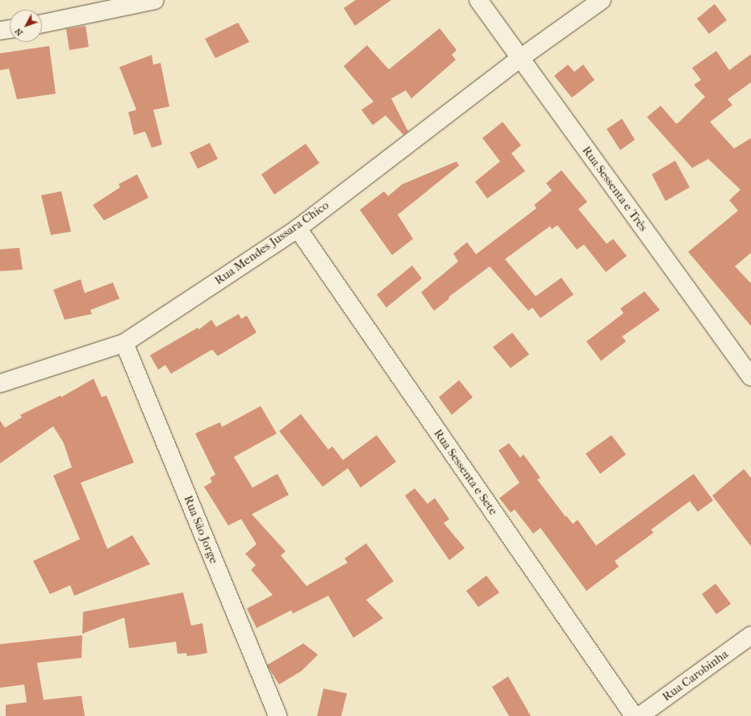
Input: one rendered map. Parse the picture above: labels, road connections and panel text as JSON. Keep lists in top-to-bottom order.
{
  "streets": {
    "street": [
      "Rua Sessenta e Três",
      "Rua Mendes Jussara Chico",
      "Rua Sessenta e Sete",
      "Rua São Jorge",
      "Rua Carobinha"
    ]
  },
  "crossings": [
    ["Rua Sessenta e Três", "Rua Mendes Jussara Chico"],
    ["Rua Mendes Jussara Chico", "Rua Sessenta e Sete"],
    ["Rua Mendes Jussara Chico", "Rua São Jorge"]
  ],
  "north": "bottom left"
}
